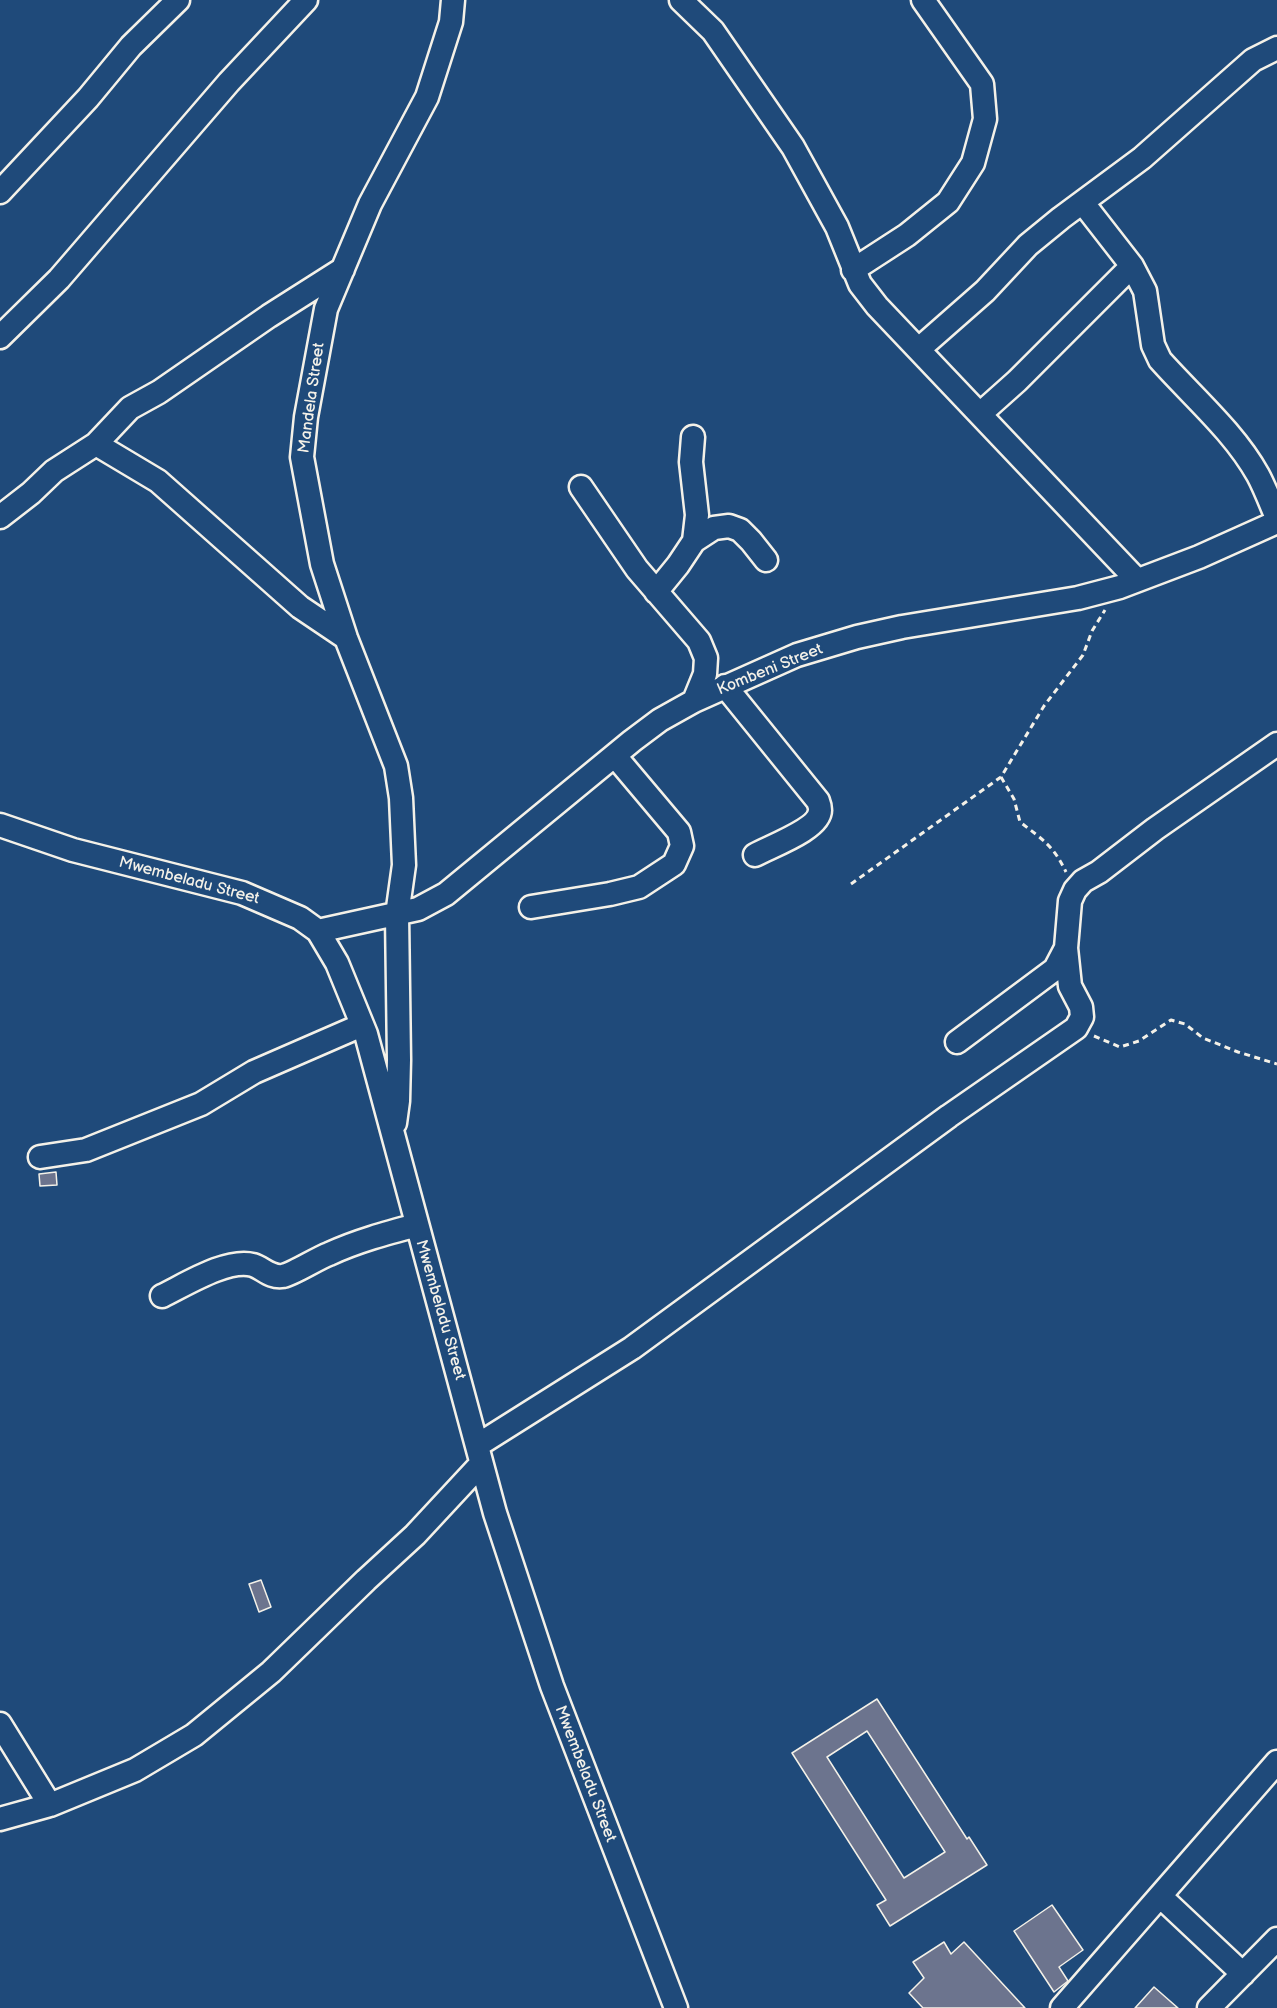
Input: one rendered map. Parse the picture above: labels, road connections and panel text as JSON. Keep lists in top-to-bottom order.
{
  "streets": {
    "street": ["Mandela Street", "Kombeni Street", "Mwembeladu Street"]
  },
  "crossings": [
    ["Mandela Street", "Kombeni Street"],
    ["Mandela Street", "Mwembeladu Street"],
    ["Kombeni Street", "Mwembeladu Street"]
  ]
}
